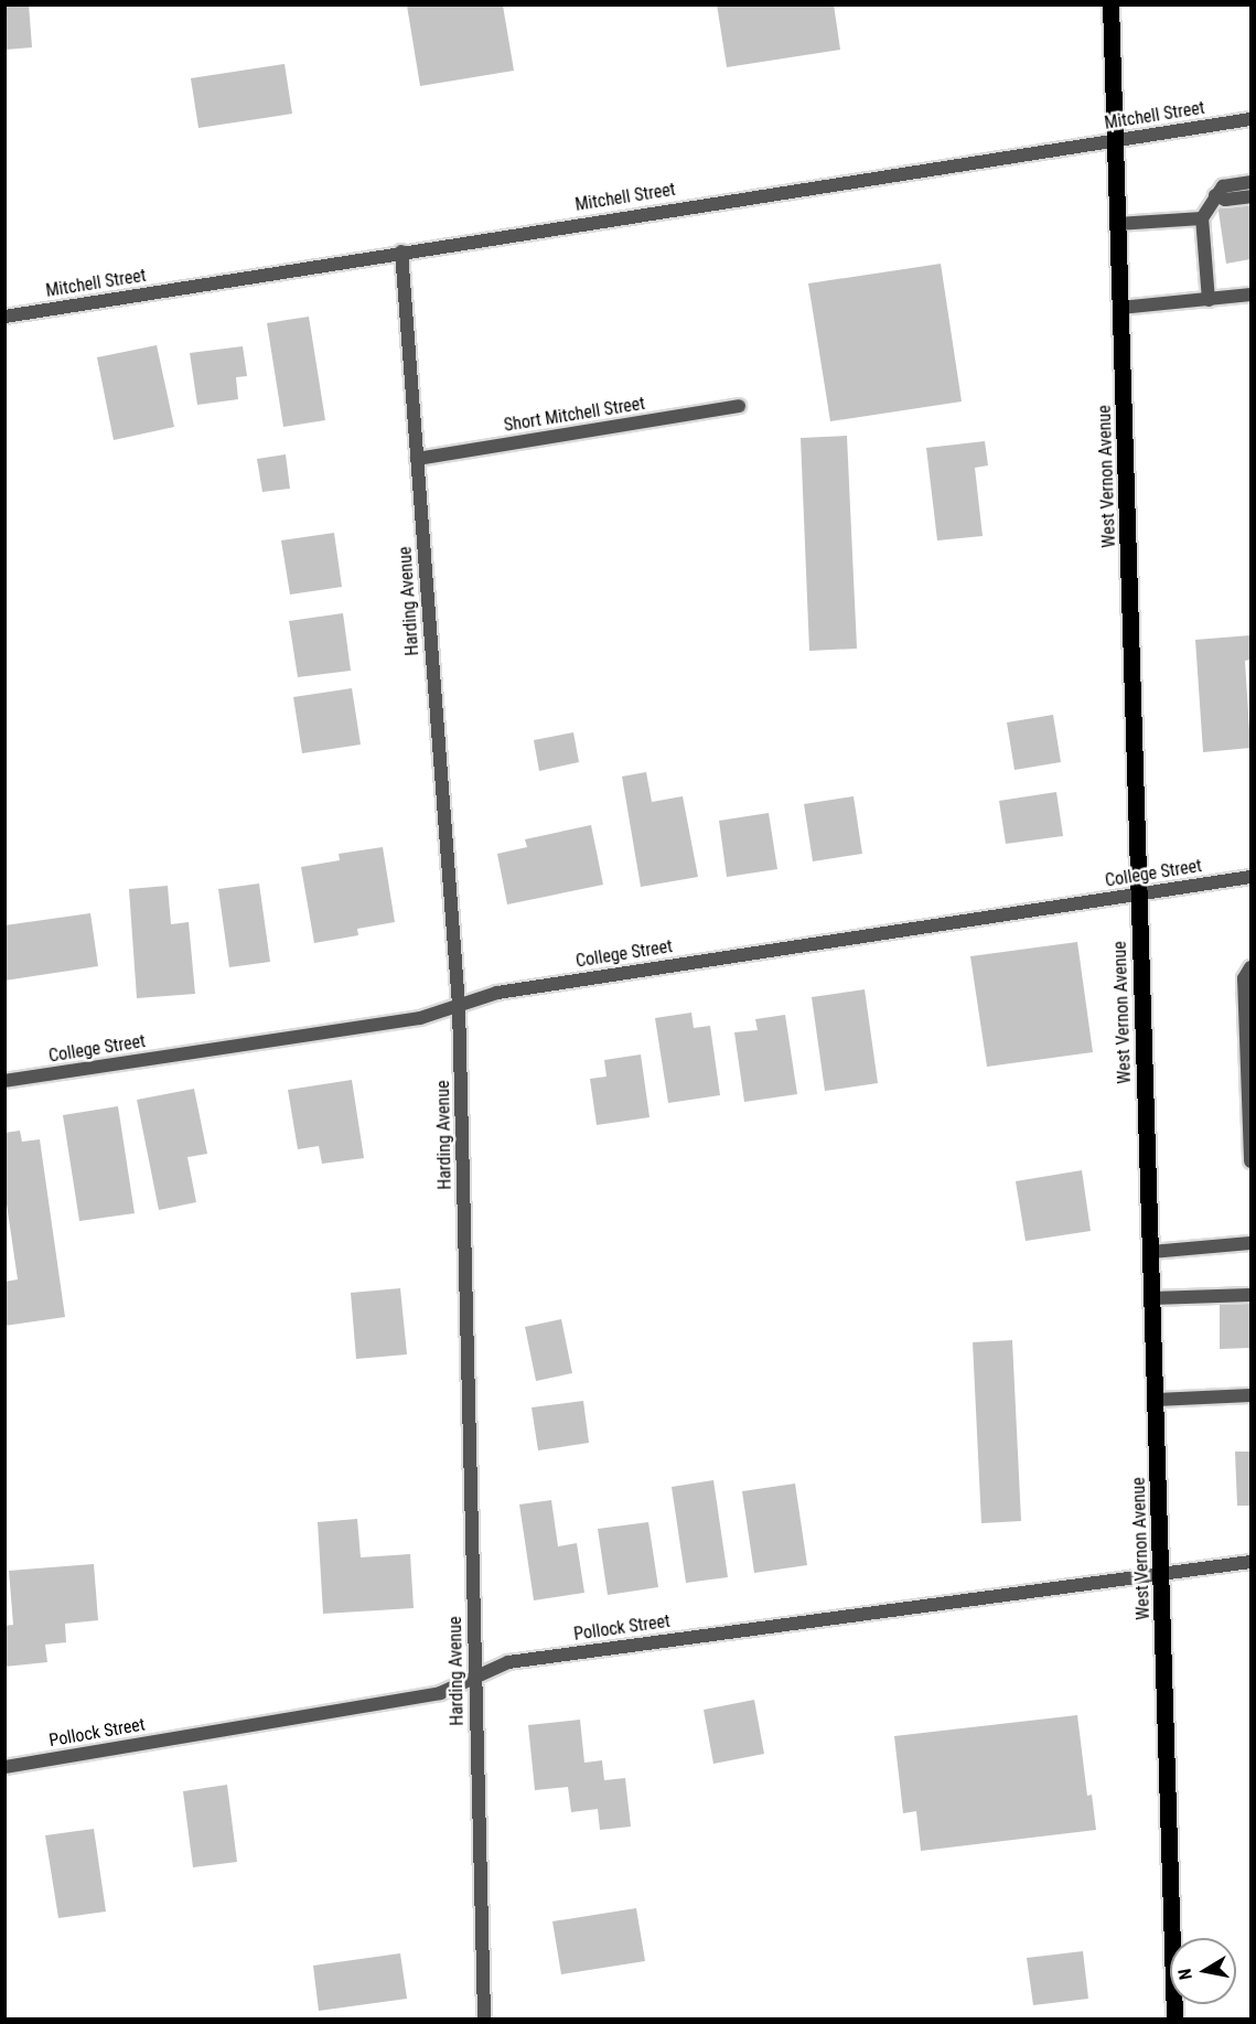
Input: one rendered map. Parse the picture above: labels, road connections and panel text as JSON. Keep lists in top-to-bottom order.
{
  "streets": {
    "main road": ["West Vernon Avenue"],
    "street": [
      "Mitchell Street",
      "Short Mitchell Street",
      "Harding Avenue",
      "College Street",
      "Pollock Street"
    ]
  },
  "crossings": [
    ["Mitchell Street", "West Vernon Avenue"],
    ["Mitchell Street", "Harding Avenue"],
    ["Short Mitchell Street", "Harding Avenue"],
    ["West Vernon Avenue", "College Street"],
    ["West Vernon Avenue", "Pollock Street"],
    ["Harding Avenue", "College Street"],
    ["Harding Avenue", "Pollock Street"]
  ],
  "north": "left"
}
